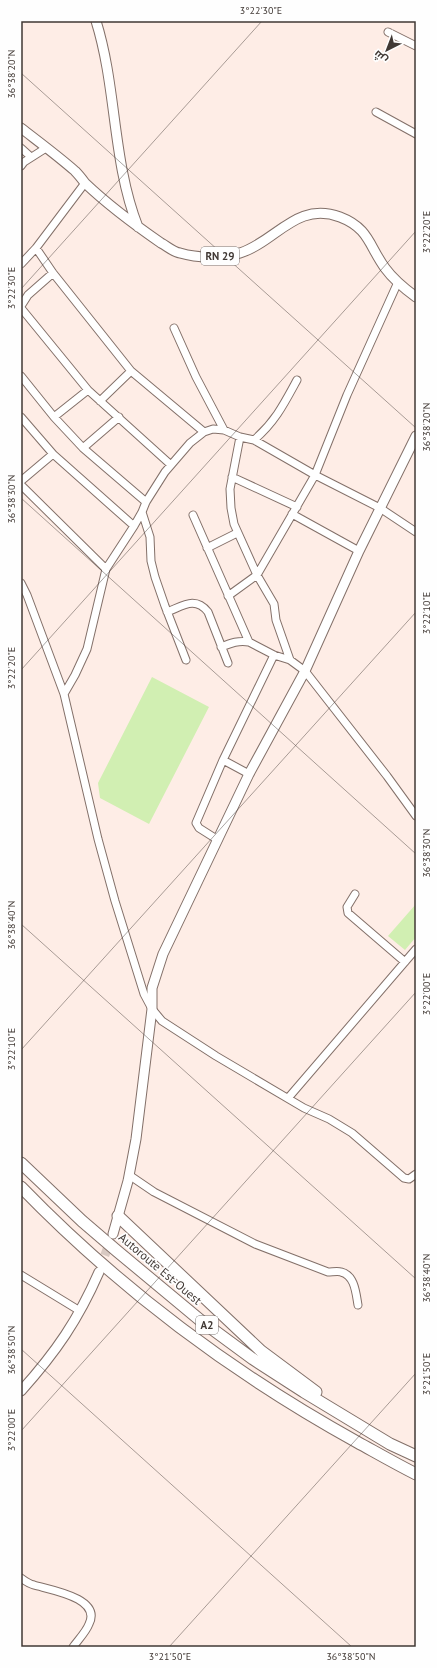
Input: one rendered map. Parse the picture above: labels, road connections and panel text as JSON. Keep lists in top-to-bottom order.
{
  "streets": {
    "highway": ["Autoroute Est-Ouest", "A2"],
    "main road": ["RN 29"]
  },
  "north": "bottom left",
  "coordinates": [
    "3°22'30\"E",
    "36°38'20\"N",
    "3°22'20\"E",
    "36°38'30\"N",
    "3°22'10\"E",
    "36°38'40\"N",
    "3°22'00\"E",
    "36°38'50\"N",
    "3°21'50\"E"
  ]
}
